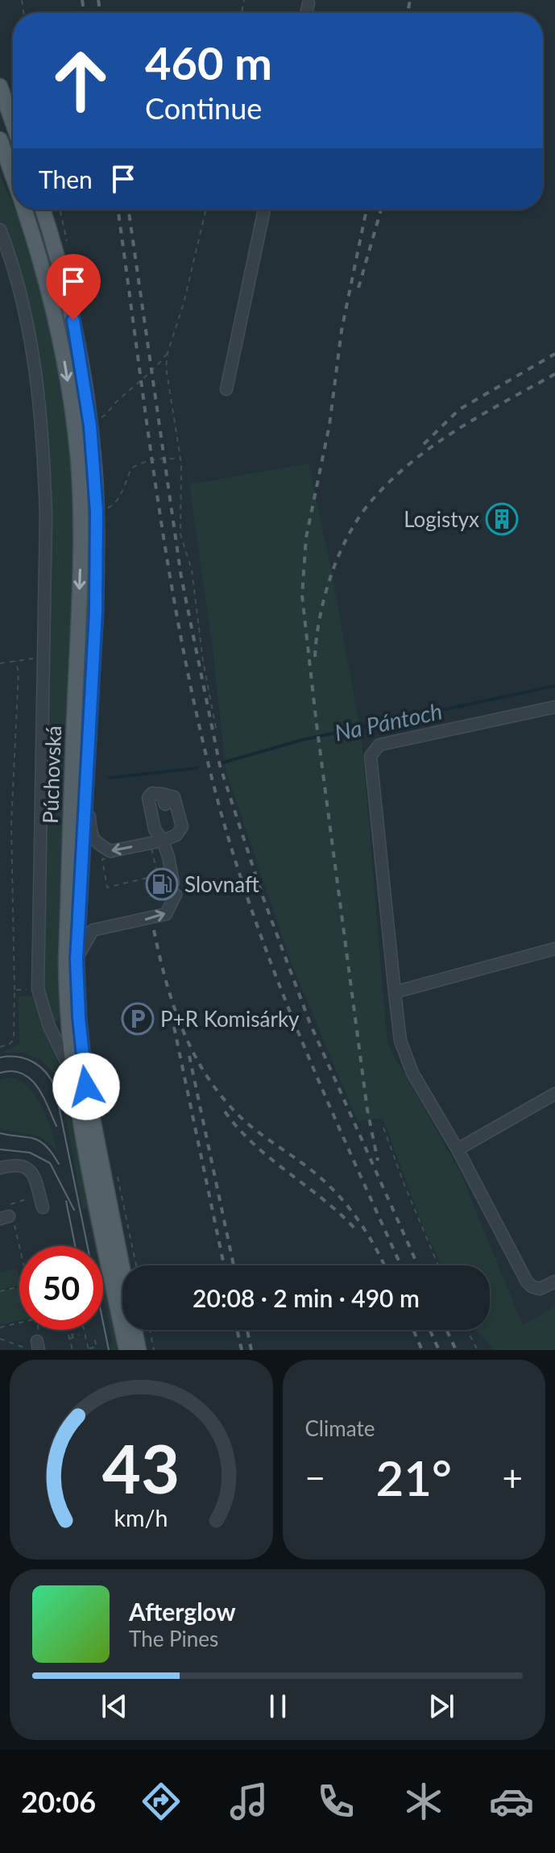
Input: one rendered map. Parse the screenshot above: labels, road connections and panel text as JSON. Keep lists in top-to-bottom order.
{
  "streets": {
    "main road": ["Púchovská"]
  },
  "water": ["Na Pántoch"],
  "places": {
    "building": ["Logistyx"],
    "fuel station": ["Slovnaft"],
    "parking": ["P+R Komisárky"]
  },
  "page": {
    "turn": ["460 m", "Continue"],
    "then": "Then",
    "limit": "50",
    "trip": "20:08 · 2 min · 490 m",
    "tile": "Climate",
    "heat": ["−", "21°", "+"],
    "song": ["Afterglow", "The Pines"],
    "tabs": "20:06",
    "gauge": ["43", "km/h"]
  }
}
